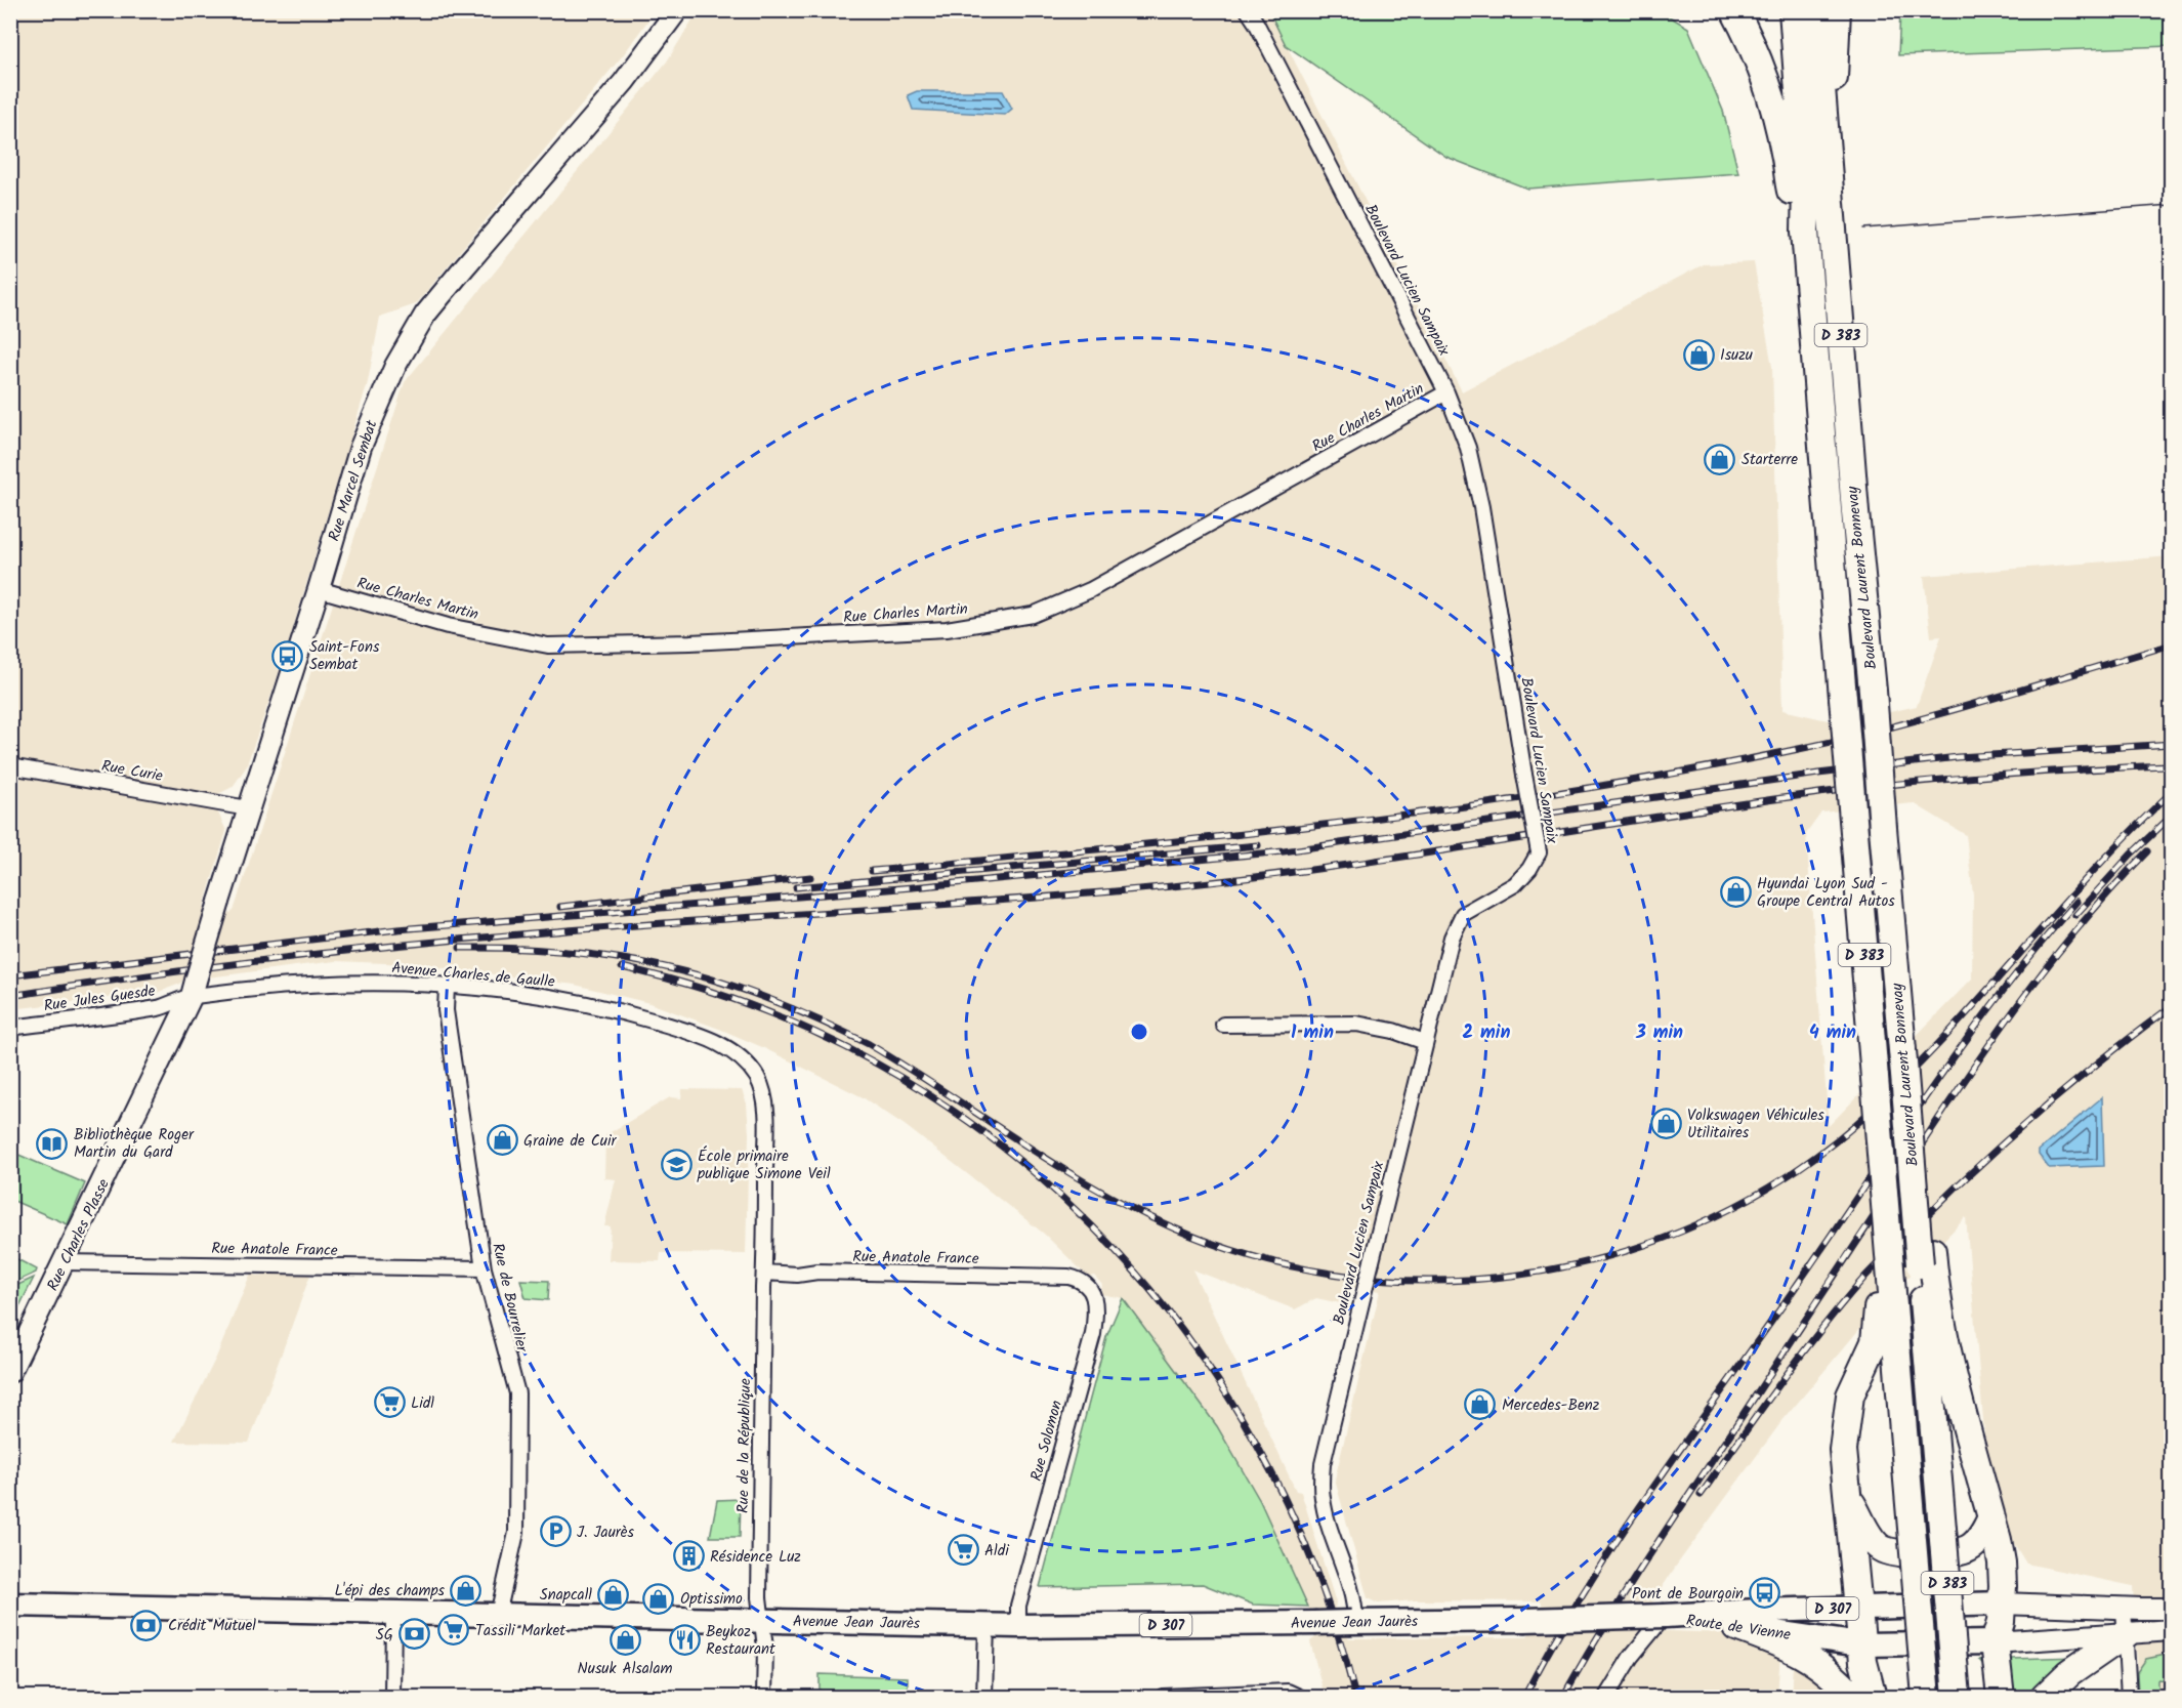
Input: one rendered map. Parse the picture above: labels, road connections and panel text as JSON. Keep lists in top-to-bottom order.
{
  "streets": {
    "highway": ["D 383", "Boulevard Laurent Bonnevay"],
    "main road": [
      "Rue Marcel Sembat",
      "Rue Charles Plasse",
      "D 307",
      "Avenue Jean Jaurès",
      "Route de Vienne"
    ],
    "street": [
      "Boulevard Lucien Sampaix",
      "Rue Charles Martin",
      "Rue Curie",
      "Avenue Charles de Gaulle",
      "Rue Jules Guesde",
      "Rue Anatole France",
      "Rue de Bourrelier",
      "Rue Solomon",
      "Rue de la République"
    ]
  },
  "crossings": [
    ["Boulevard Lucien Sampaix", "Rue Charles Martin"],
    ["Boulevard Lucien Sampaix", "Avenue Jean Jaurès"],
    ["D 383", "Boulevard Laurent Bonnevay"],
    ["Rue Charles Martin", "Rue Marcel Sembat"],
    ["Rue Marcel Sembat", "Rue Curie"],
    ["Rue Marcel Sembat", "Avenue Charles de Gaulle"],
    ["Rue Marcel Sembat", "Rue Jules Guesde"],
    ["Rue Marcel Sembat", "Rue Charles Plasse"],
    ["Avenue Charles de Gaulle", "Rue Jules Guesde"],
    ["Avenue Charles de Gaulle", "Rue Charles Plasse"],
    ["Avenue Charles de Gaulle", "Rue Anatole France"],
    ["Avenue Charles de Gaulle", "Rue de Bourrelier"],
    ["Avenue Charles de Gaulle", "Rue de la République"],
    ["Rue Jules Guesde", "Rue Charles Plasse"],
    ["Rue Charles Plasse", "Rue Anatole France"],
    ["Rue Anatole France", "Rue de Bourrelier"],
    ["Rue Anatole France", "Rue Solomon"],
    ["Rue Anatole France", "Rue de la République"],
    ["Rue de Bourrelier", "Avenue Jean Jaurès"],
    ["Rue Solomon", "Avenue Jean Jaurès"],
    ["Rue de la République", "Avenue Jean Jaurès"],
    ["Avenue Jean Jaurès", "Route de Vienne"]
  ],
  "places": {
    "shop": [
      "Isuzu",
      "Starterre",
      "Hyundai Lyon Sud - Groupe Central Autos",
      "Volkswagen Véhicules Utilitaires",
      "Graine de Cuir",
      "Mercedes-Benz",
      "L'épi des champs",
      "Snapcall",
      "Optissimo",
      "Nusuk Alsalam"
    ],
    "bus stop": ["Saint-Fons Sembat", "Pont de Bourgoin"],
    "library": ["Bibliothèque Roger Martin du Gard"],
    "school or university": ["École primaire publique Simone Veil"],
    "supermarket": ["Lidl", "Aldi", "Tassili Market"],
    "parking": ["J. Jaurès"],
    "building": ["Résidence Luz"],
    "bank": ["Crédit Mutuel", "SG"],
    "restaurant": ["Beykoz Restaurant"]
  },
  "rings": [
    "1 min",
    "2 min",
    "3 min",
    "4 min"
  ]
}
